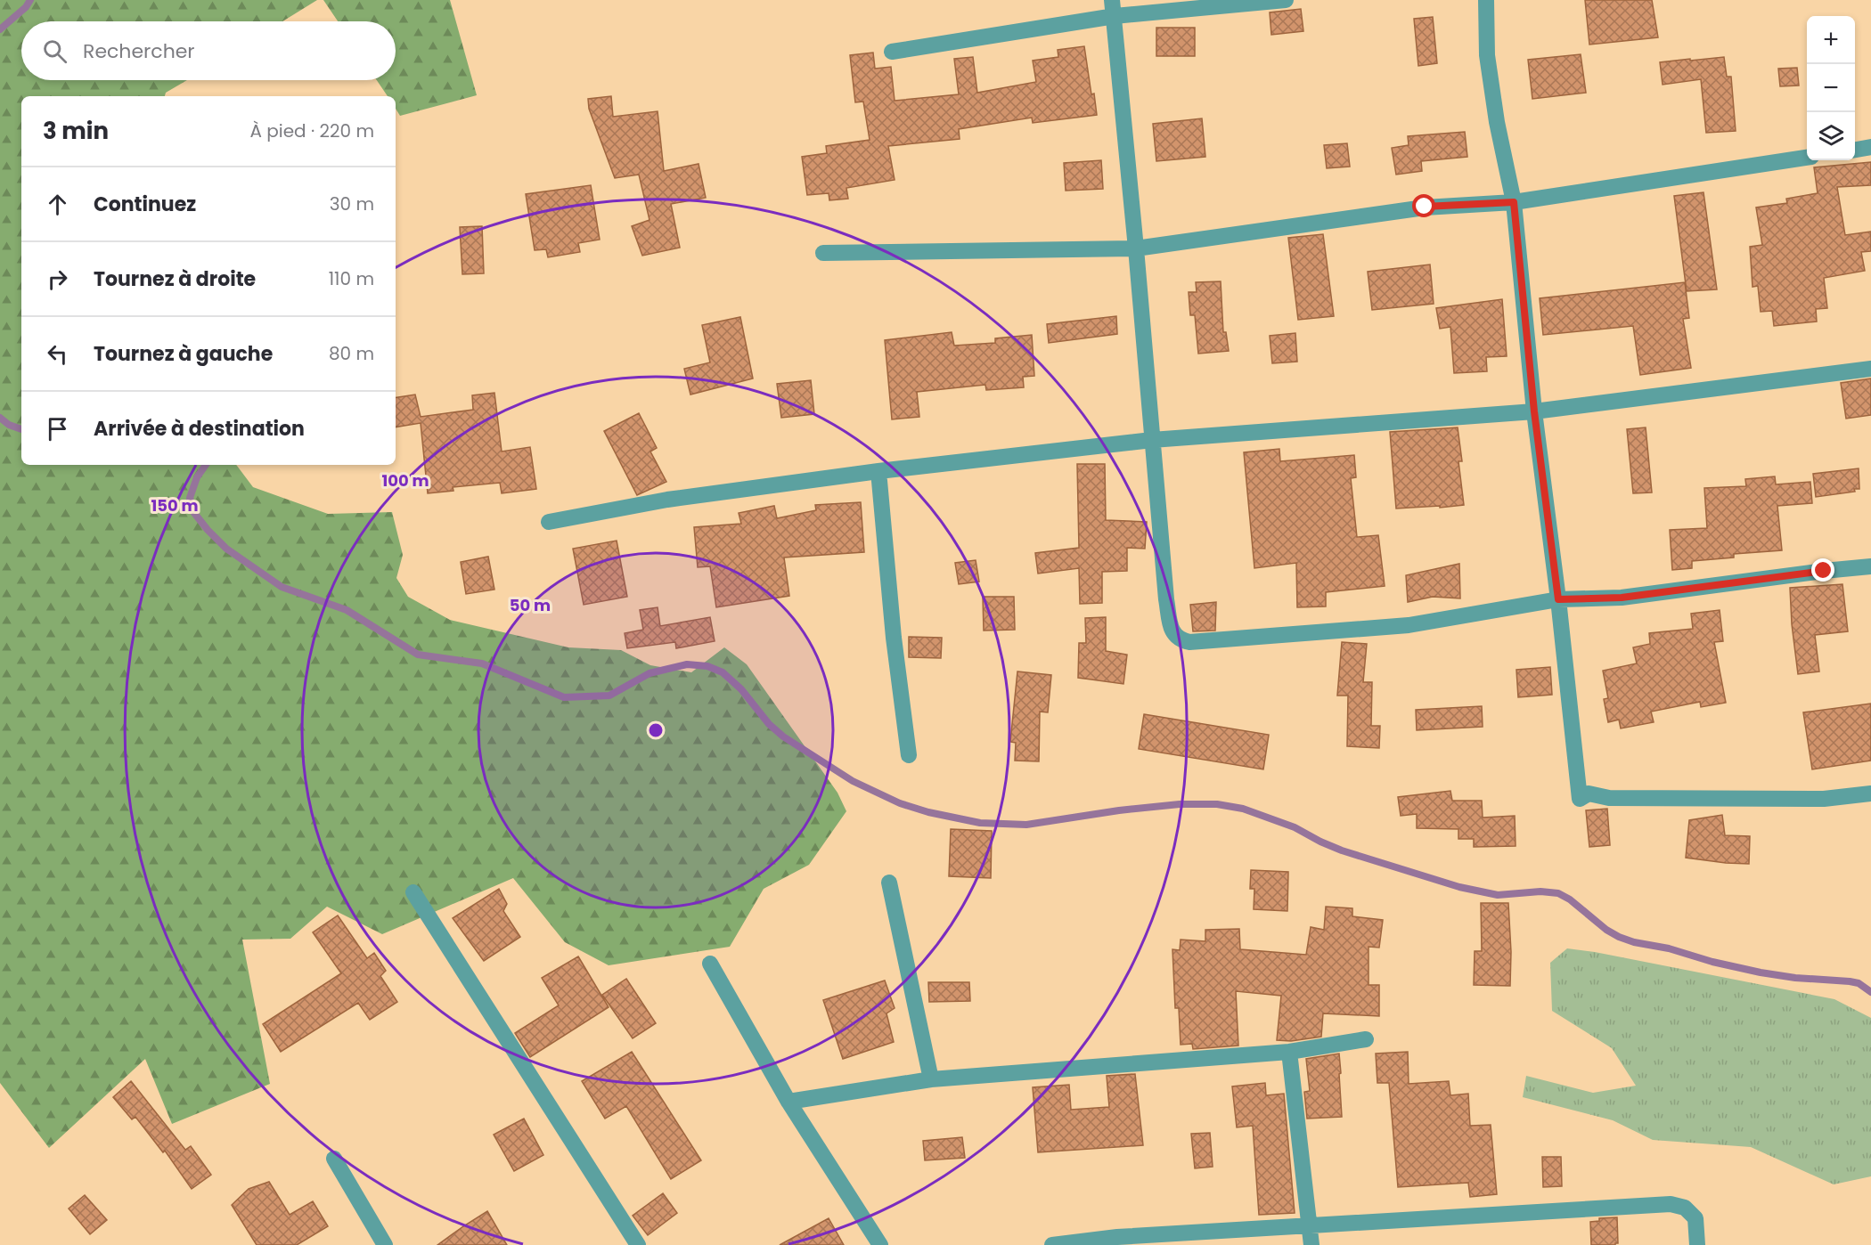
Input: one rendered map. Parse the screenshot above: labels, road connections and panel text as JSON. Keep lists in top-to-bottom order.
{
  "page": {
    "map_buttons": ["+", "−"],
    "search": "Rechercher",
    "heading": ["3 min", "À pied · 220 m"],
    "list": [
      ["Continuez", "30 m"],
      ["Tournez à droite", "110 m"],
      ["Tournez à gauche", "80 m"],
      "Arrivée à destination"
    ]
  },
  "rings": ["100 m", "150 m", "50 m"]
}
